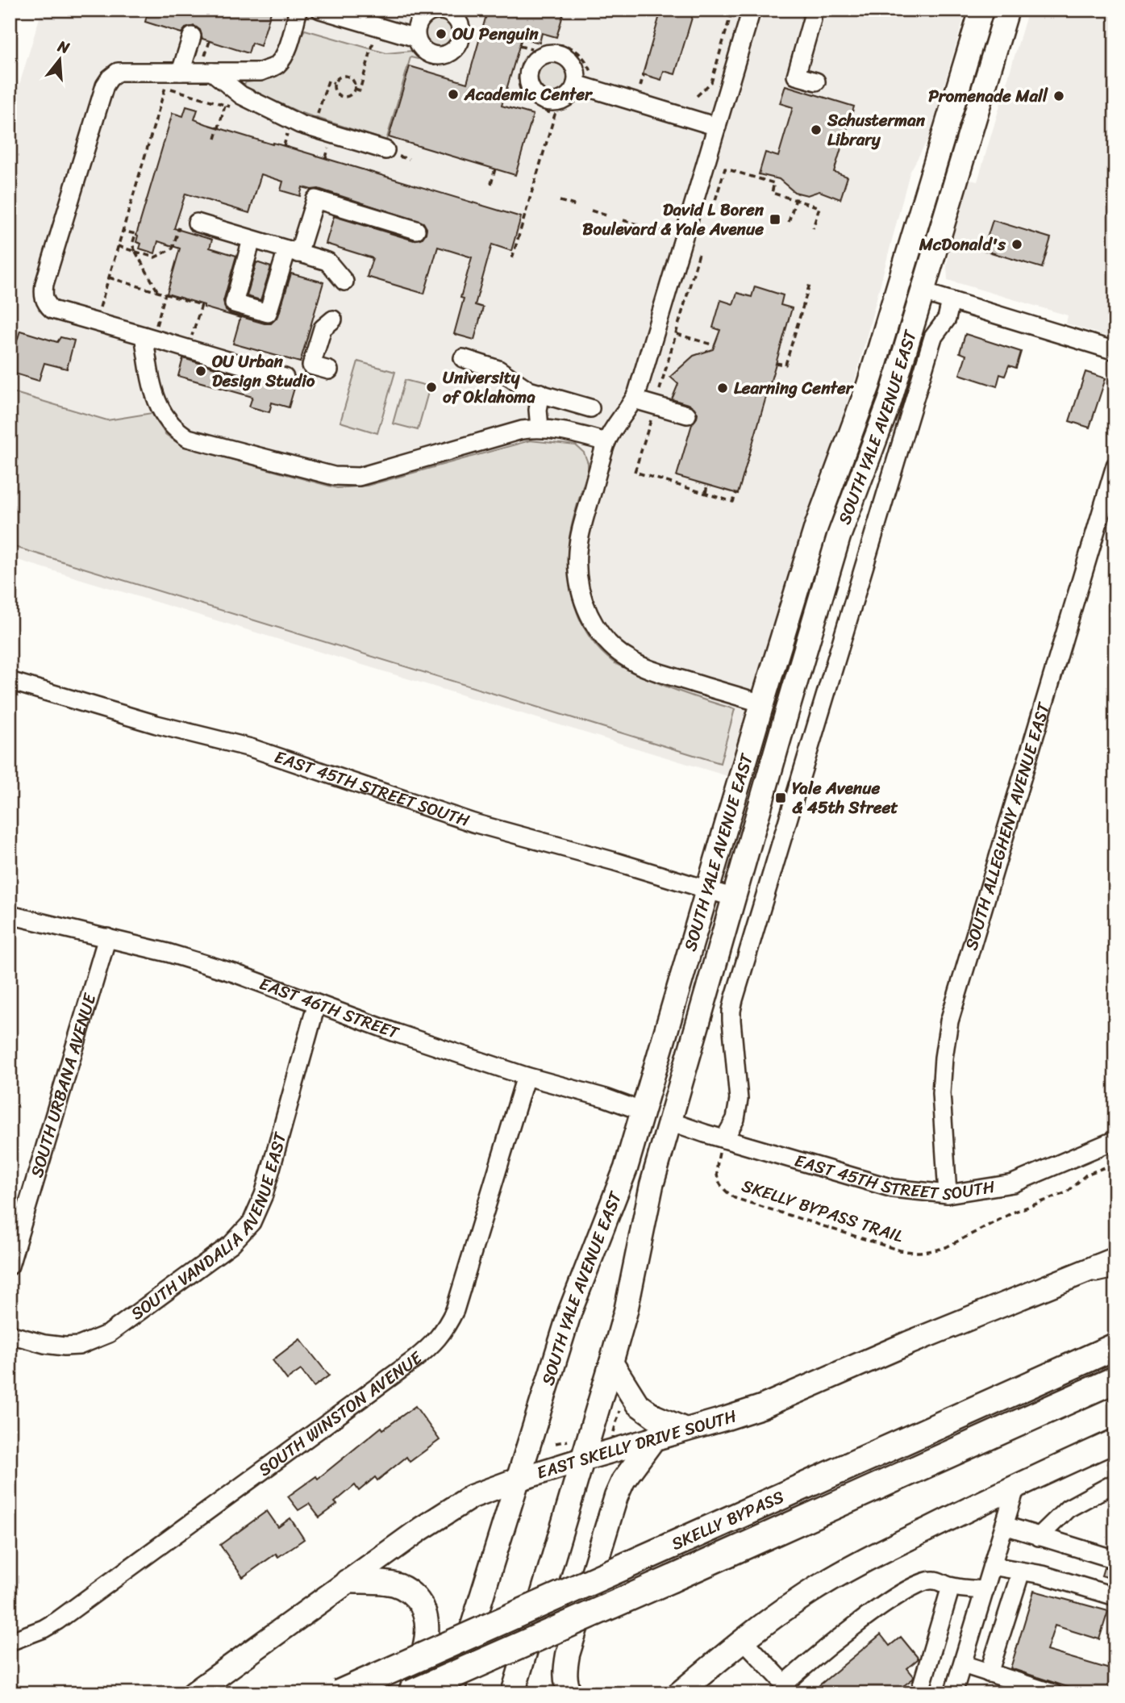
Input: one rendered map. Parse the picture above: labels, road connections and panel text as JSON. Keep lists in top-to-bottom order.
{
  "streets": {
    "highway": ["SKELLY BYPASS"],
    "main road": ["SOUTH YALE AVENUE EAST", "EAST SKELLY DRIVE SOUTH"],
    "street": [
      "EAST 45TH STREET SOUTH",
      "SOUTH ALLEGHENY AVENUE EAST",
      "EAST 46TH STREET",
      "SOUTH URBANA AVENUE",
      "SOUTH VANDALIA AVENUE EAST",
      "SOUTH WINSTON AVENUE"
    ],
    "path": ["SKELLY BYPASS TRAIL"]
  },
  "crossings": [
    ["SOUTH YALE AVENUE EAST", "EAST 45TH STREET SOUTH"],
    ["SOUTH YALE AVENUE EAST", "EAST 46TH STREET"],
    ["SOUTH YALE AVENUE EAST", "SKELLY BYPASS TRAIL"],
    ["SOUTH YALE AVENUE EAST", "EAST SKELLY DRIVE SOUTH"],
    ["EAST 45TH STREET SOUTH", "SOUTH ALLEGHENY AVENUE EAST"],
    ["EAST 45TH STREET SOUTH", "SKELLY BYPASS TRAIL"],
    ["EAST 46TH STREET", "SOUTH URBANA AVENUE"],
    ["EAST 46TH STREET", "SOUTH VANDALIA AVENUE EAST"],
    ["EAST 46TH STREET", "SOUTH WINSTON AVENUE"]
  ],
  "places": {
    "other": [
      "OU Penguin",
      "Academic Center",
      "Promenade Mall",
      "Schusterman Library",
      "McDonald's",
      "OU Urban Design Studio",
      "University of Oklahoma",
      "Learning Center"
    ],
    "transit": ["David L Boren Boulevard & Yale Avenue", "Yale Avenue & 45th Street"]
  },
  "north": "top"
}
